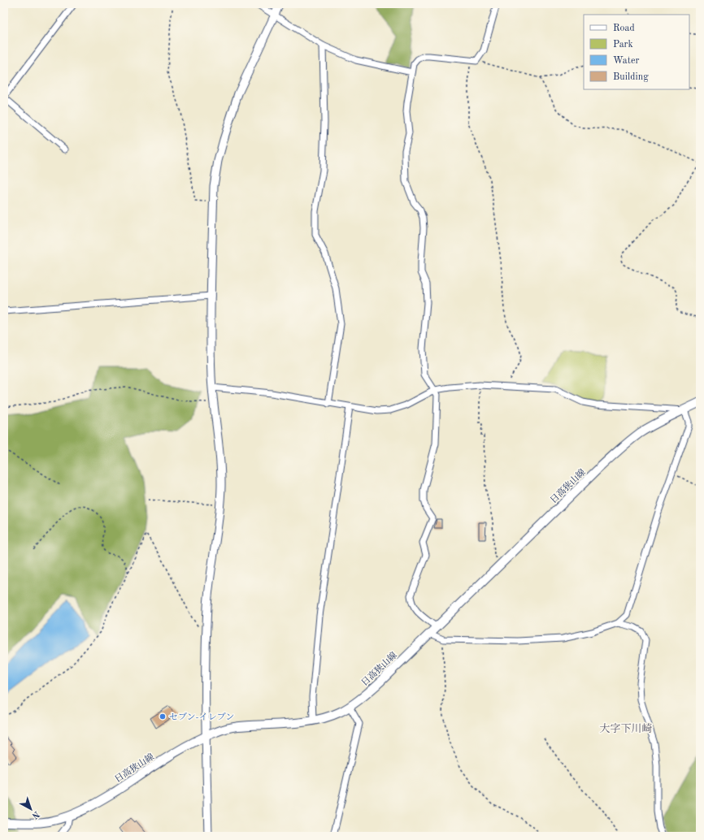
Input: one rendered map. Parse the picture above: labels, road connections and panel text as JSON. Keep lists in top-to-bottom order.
{
  "streets": {
    "main road": ["日高狭山線"]
  },
  "districts": ["大字下川崎"],
  "places": ["セブン-イレブン"],
  "legend": [
    "Road",
    "Park",
    "Water",
    "Building"
  ],
  "north": "bottom right"
}
